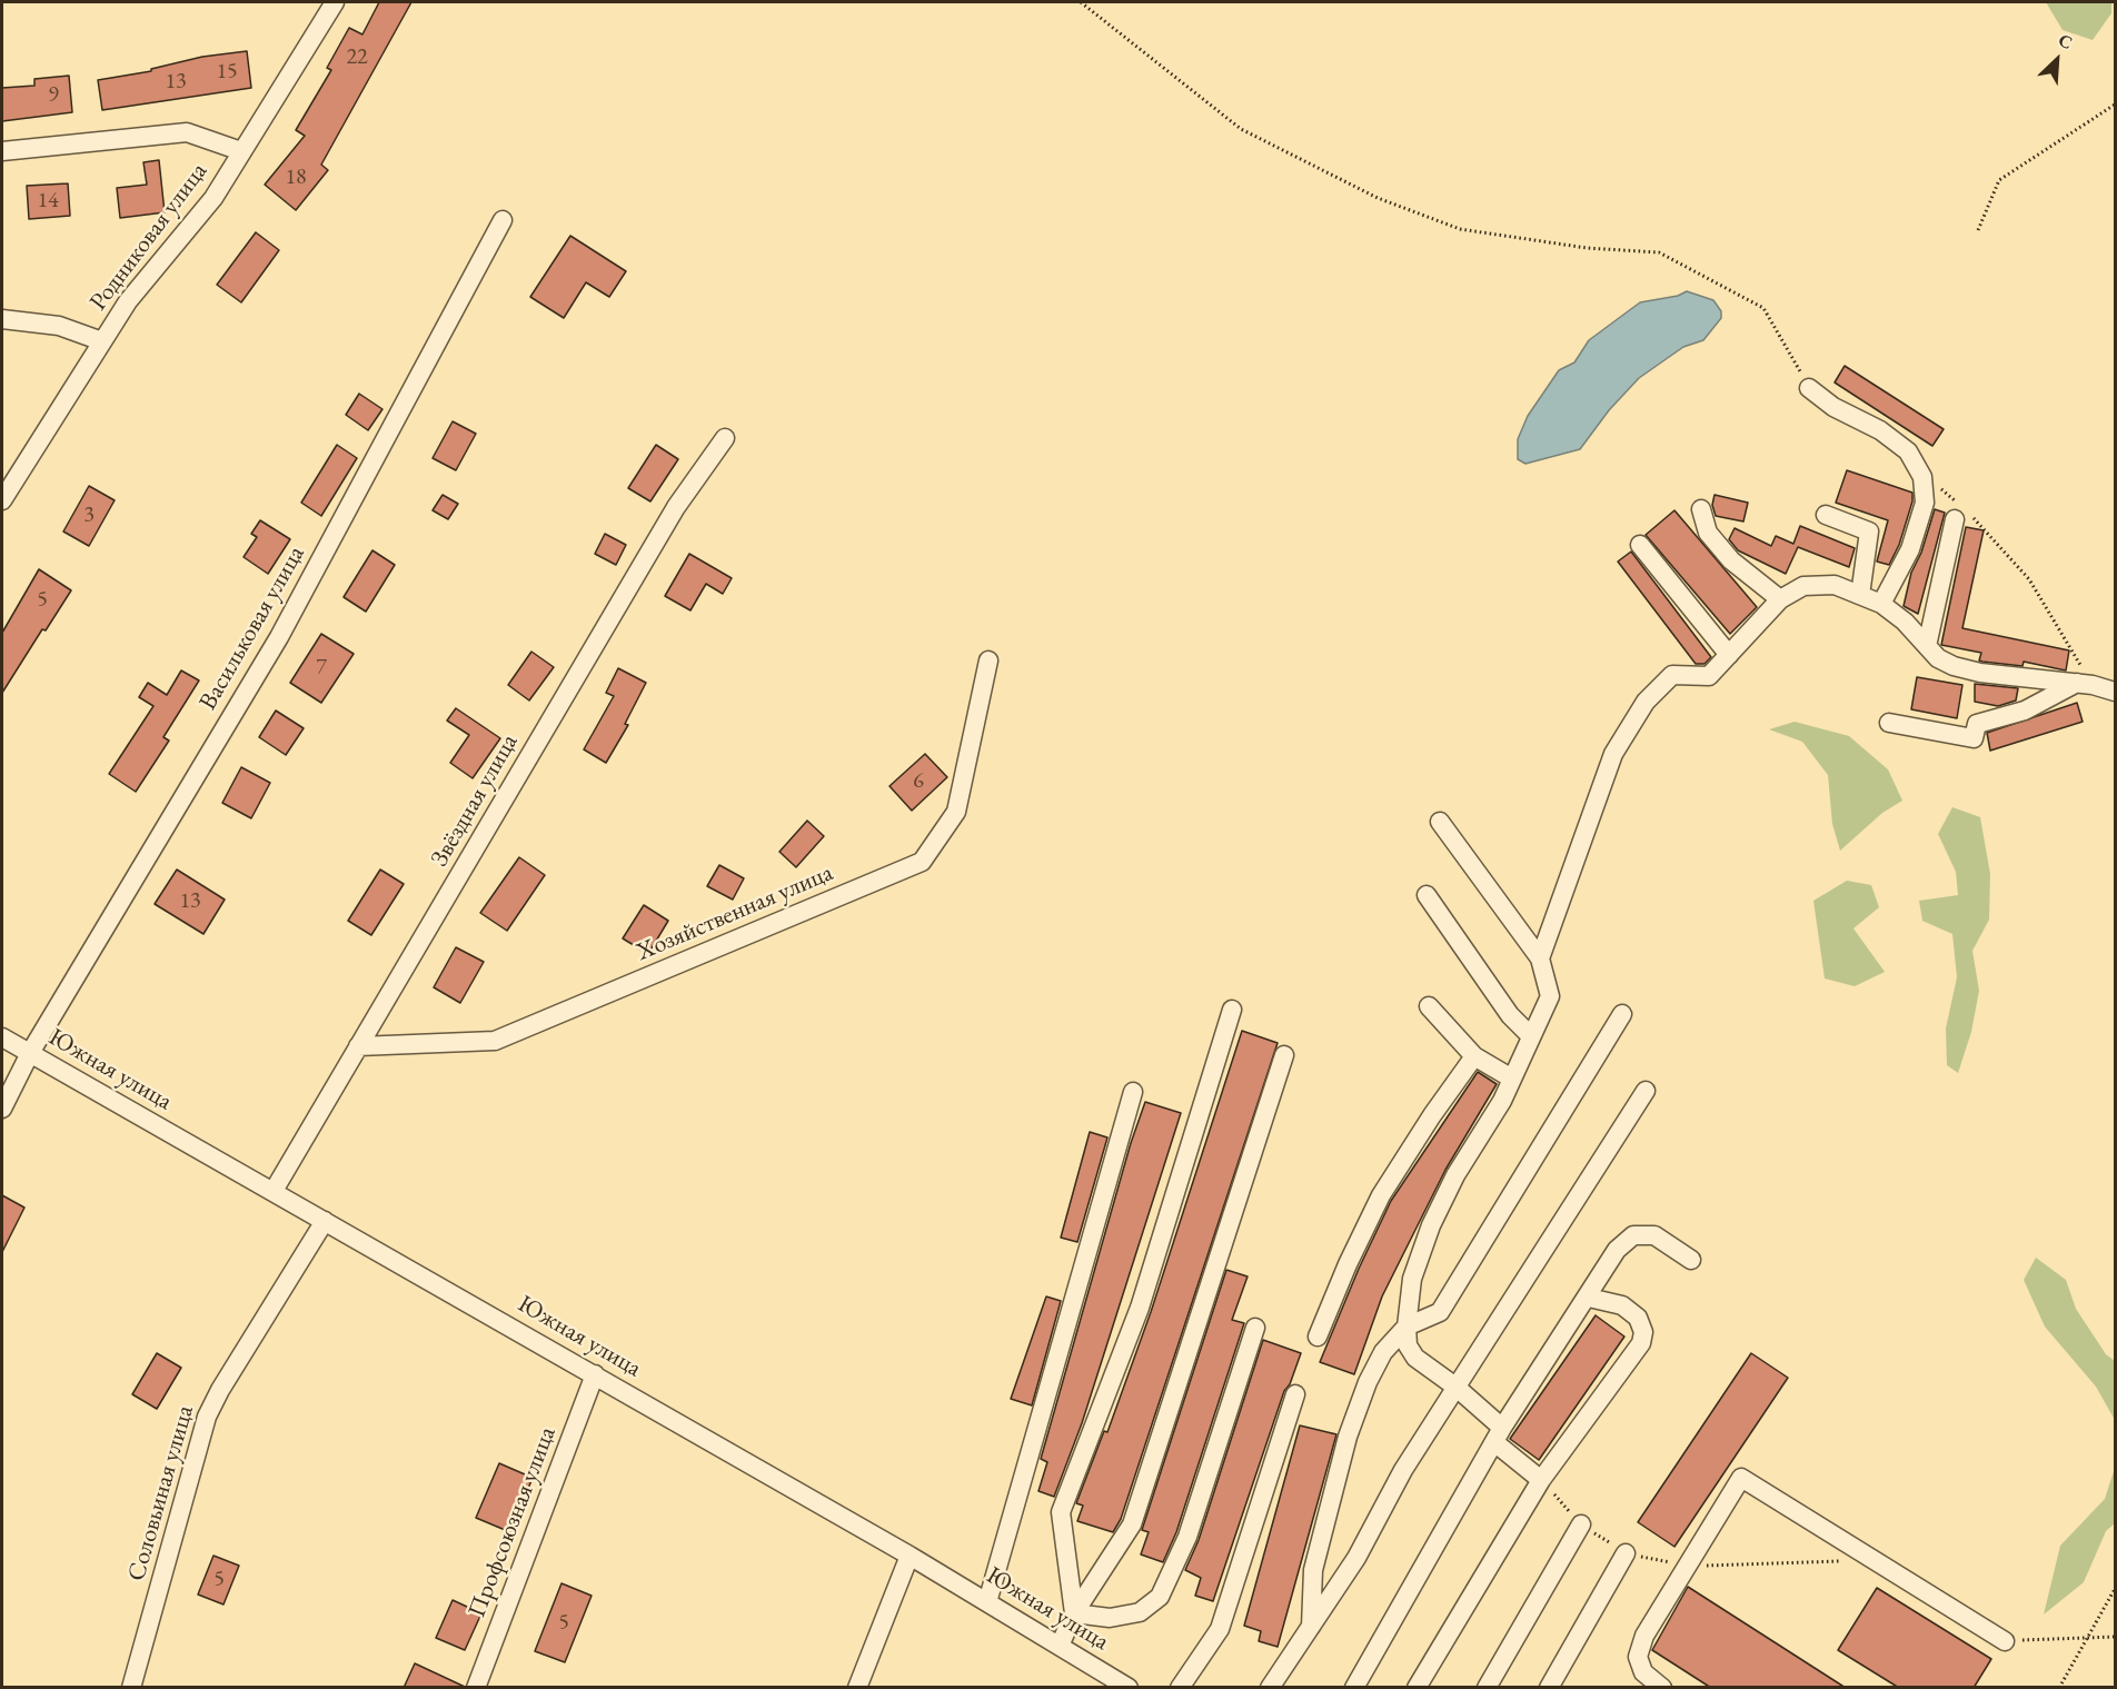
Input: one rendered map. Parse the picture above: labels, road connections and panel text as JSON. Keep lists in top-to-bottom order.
{
  "streets": {
    "street": [
      "Родниковая улица",
      "Васильковая улица",
      "Звёздная улица",
      "Хозяйственная улица",
      "Южная улица",
      "Соловьиная улица",
      "Профсоюзная улица"
    ]
  },
  "crossings": [
    ["Васильковая улица", "Южная улица"],
    ["Звёздная улица", "Хозяйственная улица"],
    ["Звёздная улица", "Южная улица"],
    ["Южная улица", "Соловьиная улица"],
    ["Южная улица", "Профсоюзная улица"]
  ],
  "house_numbers": [
    "22",
    "15",
    "13",
    "9",
    "18",
    "14",
    "3",
    "5",
    "7",
    "6",
    "13",
    "5",
    "5"
  ],
  "north": "top right"
}
